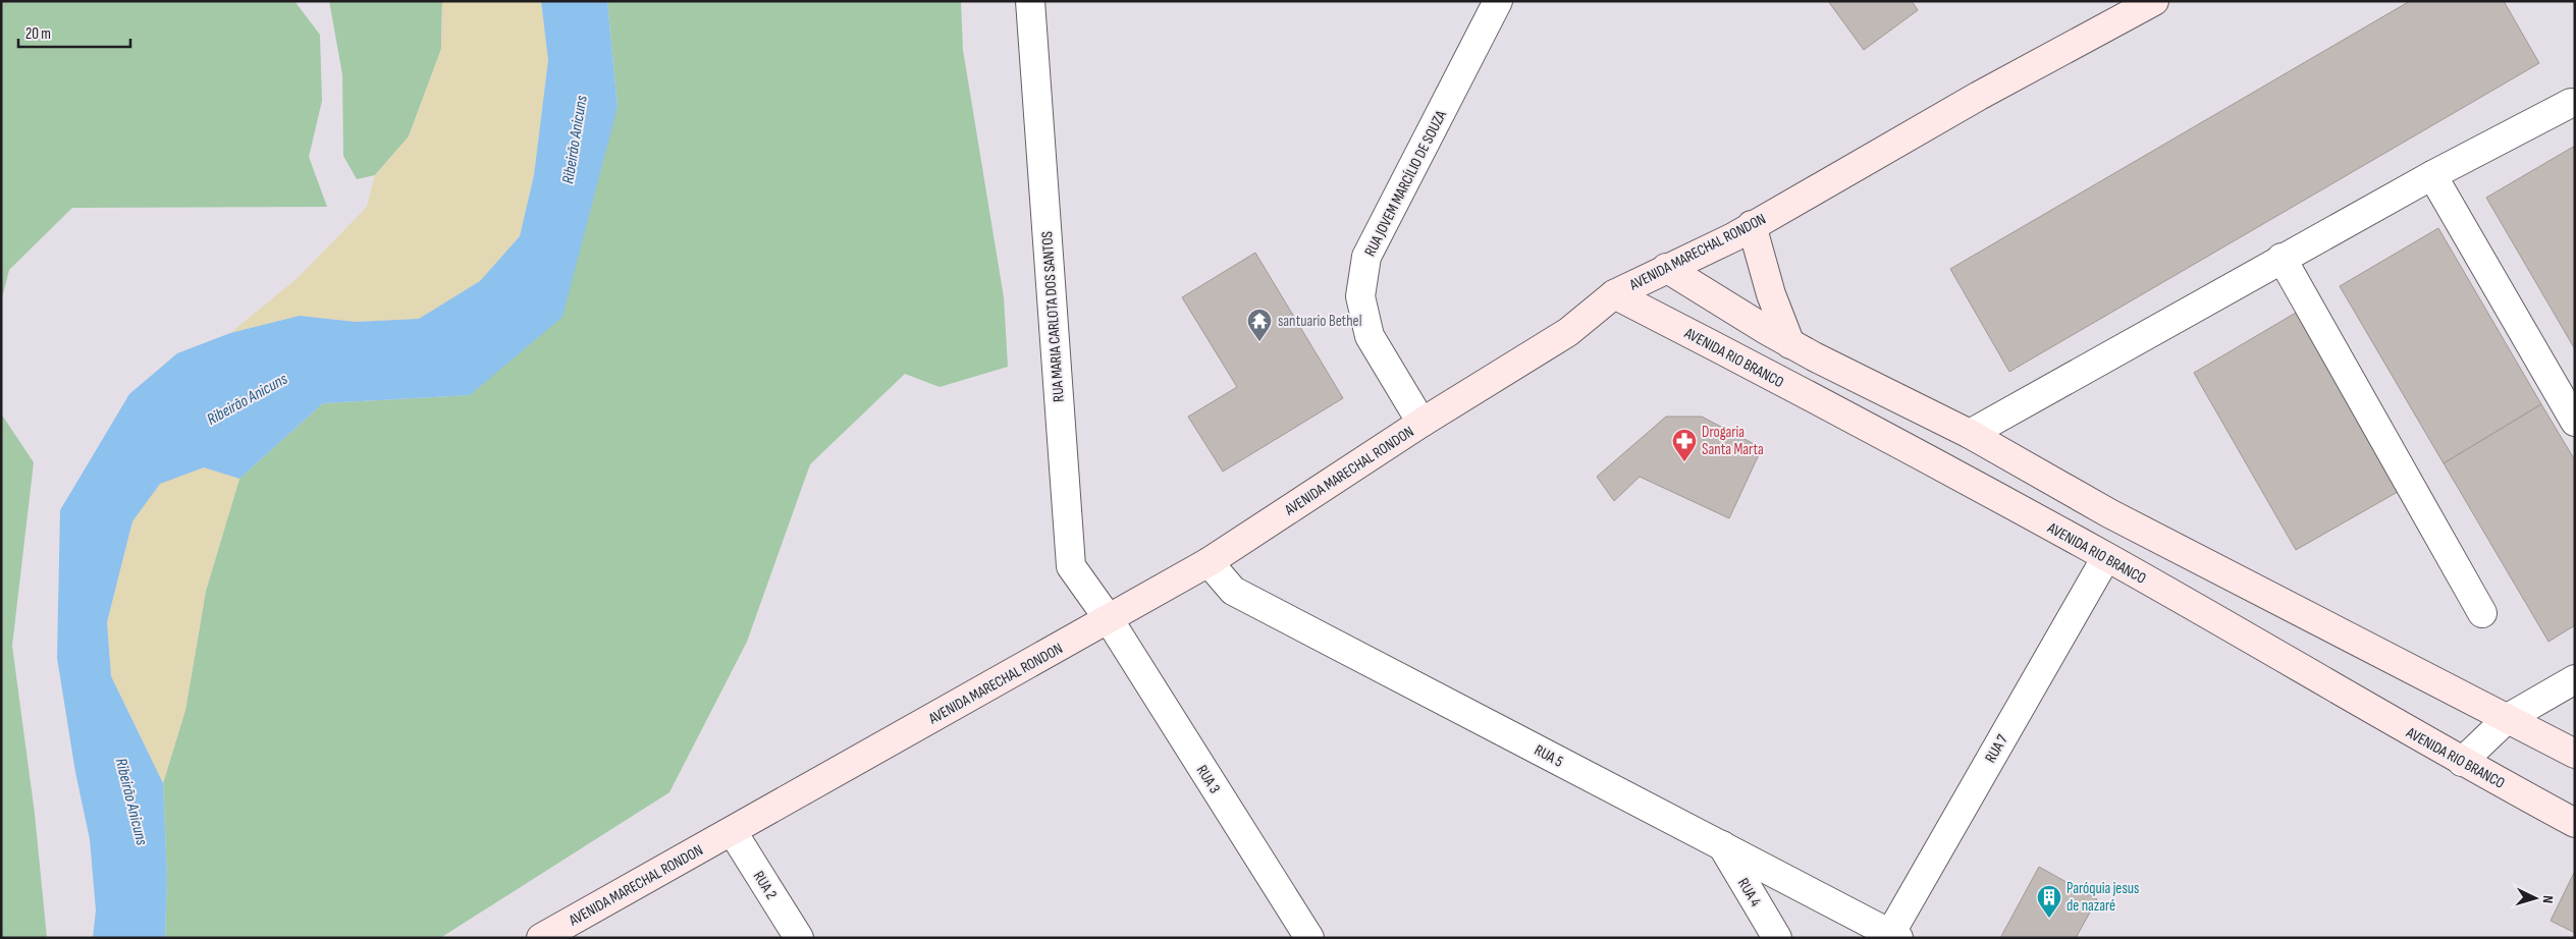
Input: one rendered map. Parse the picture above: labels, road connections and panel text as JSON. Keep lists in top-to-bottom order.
{
  "streets": {
    "street": [
      "RUA JOVEM MARCÍLIO DE SOUZA",
      "AVENIDA MARECHAL RONDON",
      "RUA MARIA CARLOTA DOS SANTOS",
      "AVENIDA RIO BRANCO",
      "RUA 7",
      "RUA 5",
      "RUA 3",
      "RUA 2",
      "RUA 4"
    ]
  },
  "crossings": [
    ["RUA JOVEM MARCÍLIO DE SOUZA", "AVENIDA MARECHAL RONDON"],
    ["AVENIDA MARECHAL RONDON", "RUA MARIA CARLOTA DOS SANTOS"],
    ["AVENIDA MARECHAL RONDON", "AVENIDA RIO BRANCO"],
    ["AVENIDA MARECHAL RONDON", "RUA 5"],
    ["AVENIDA MARECHAL RONDON", "RUA 3"],
    ["AVENIDA MARECHAL RONDON", "RUA 2"],
    ["RUA MARIA CARLOTA DOS SANTOS", "RUA 3"],
    ["AVENIDA RIO BRANCO", "RUA 7"],
    ["RUA 7", "RUA 5"],
    ["RUA 5", "RUA 4"]
  ],
  "water": ["Ribeirão Anicuns"],
  "places": {
    "temple": ["santuario Bethel"],
    "pharmacy": ["Drogaria Santa Marta"],
    "building": ["Paróquia jesus de nazaré"]
  },
  "scale_bar": "20 m",
  "north": "right"
}
